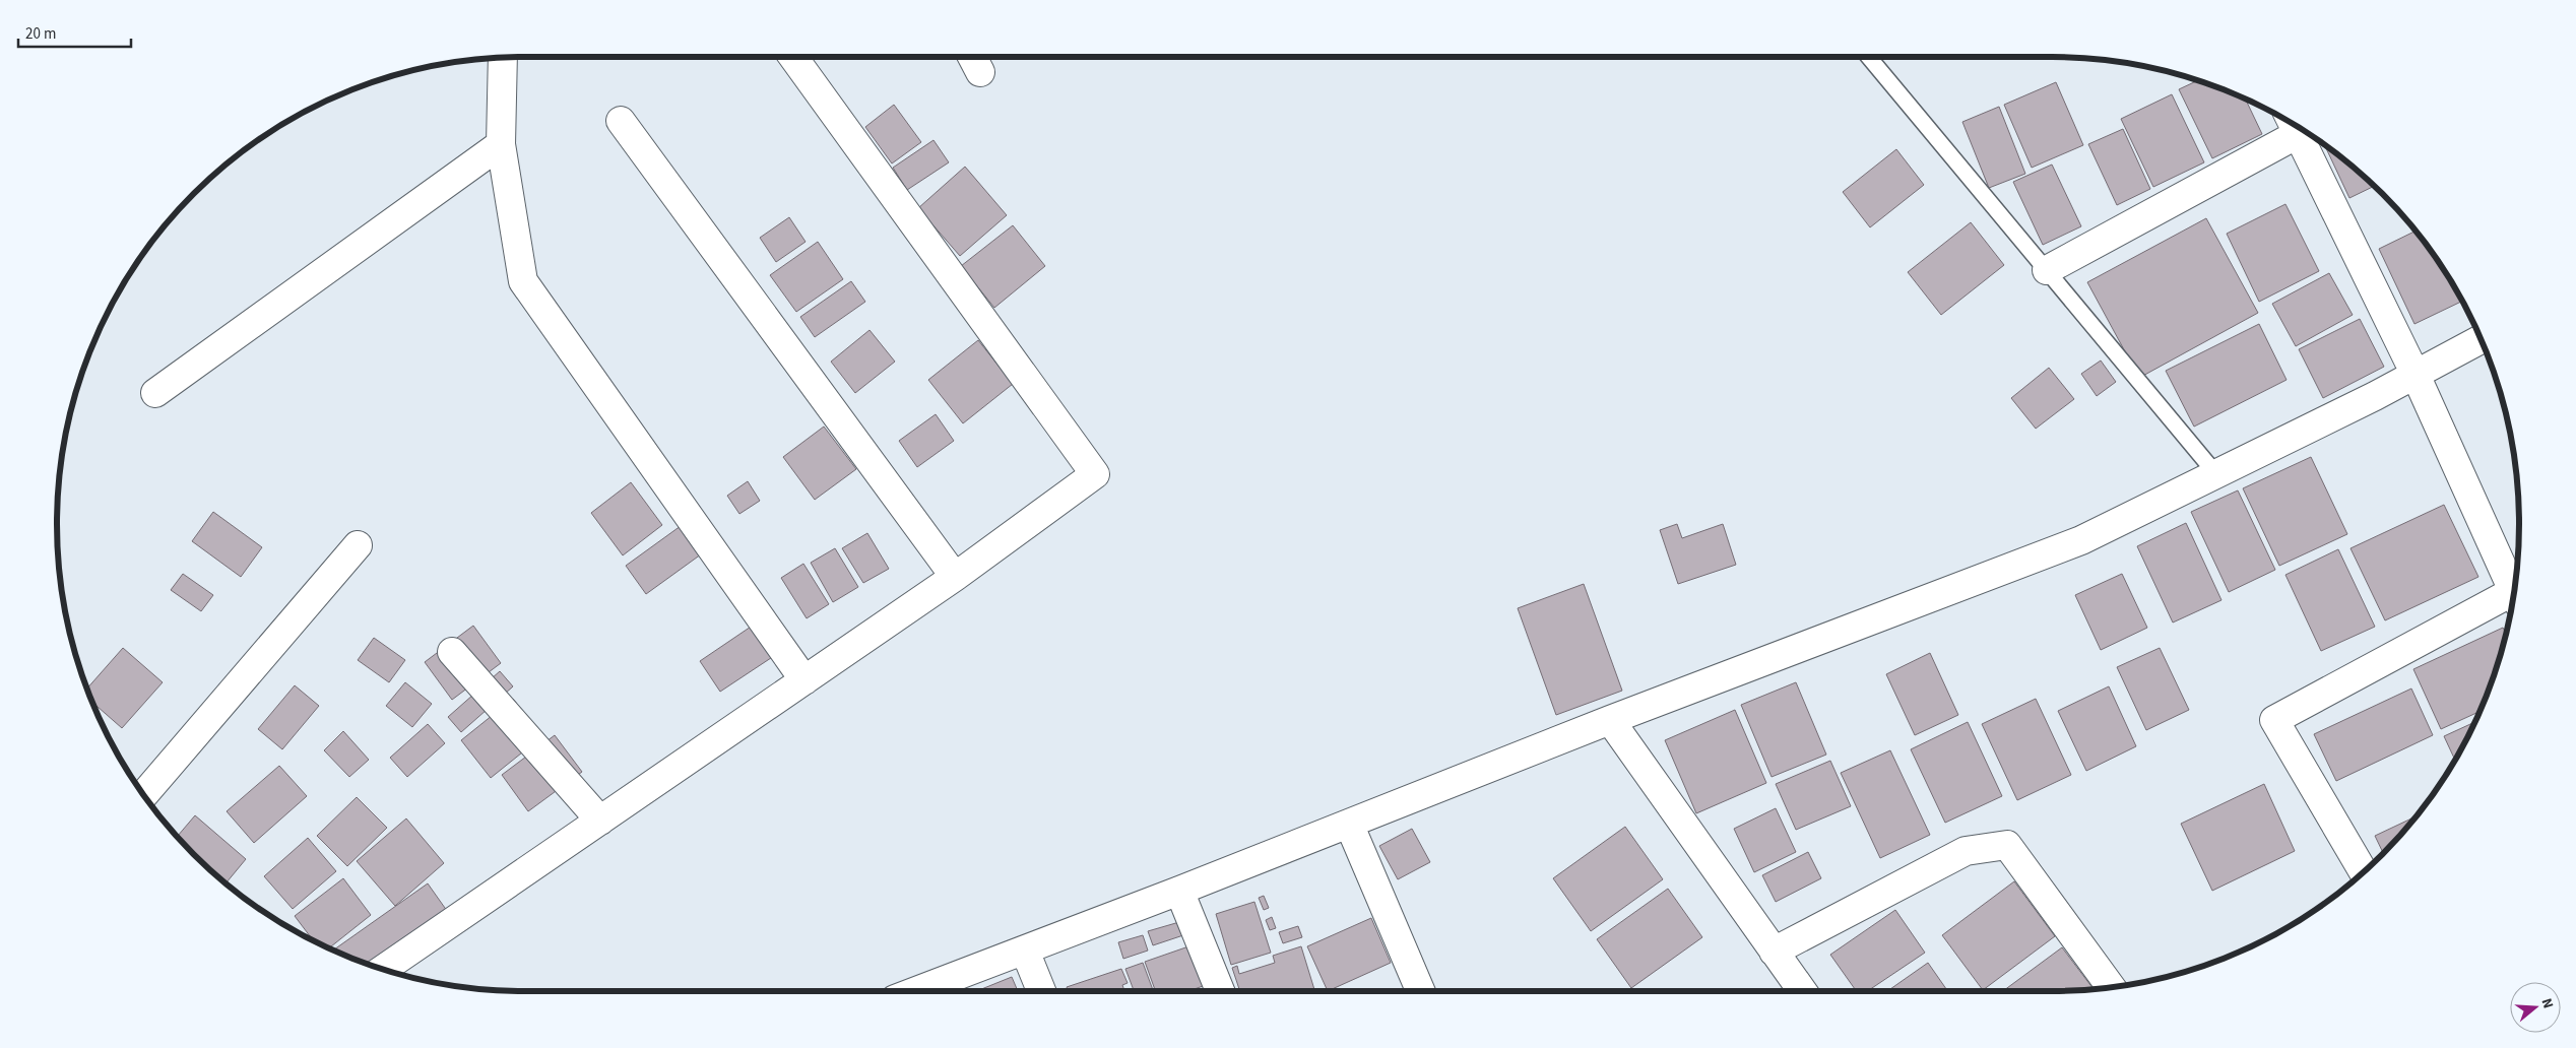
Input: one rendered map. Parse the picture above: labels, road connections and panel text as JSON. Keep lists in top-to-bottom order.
{
  "scale_bar": "20 m",
  "north": "right"
}
